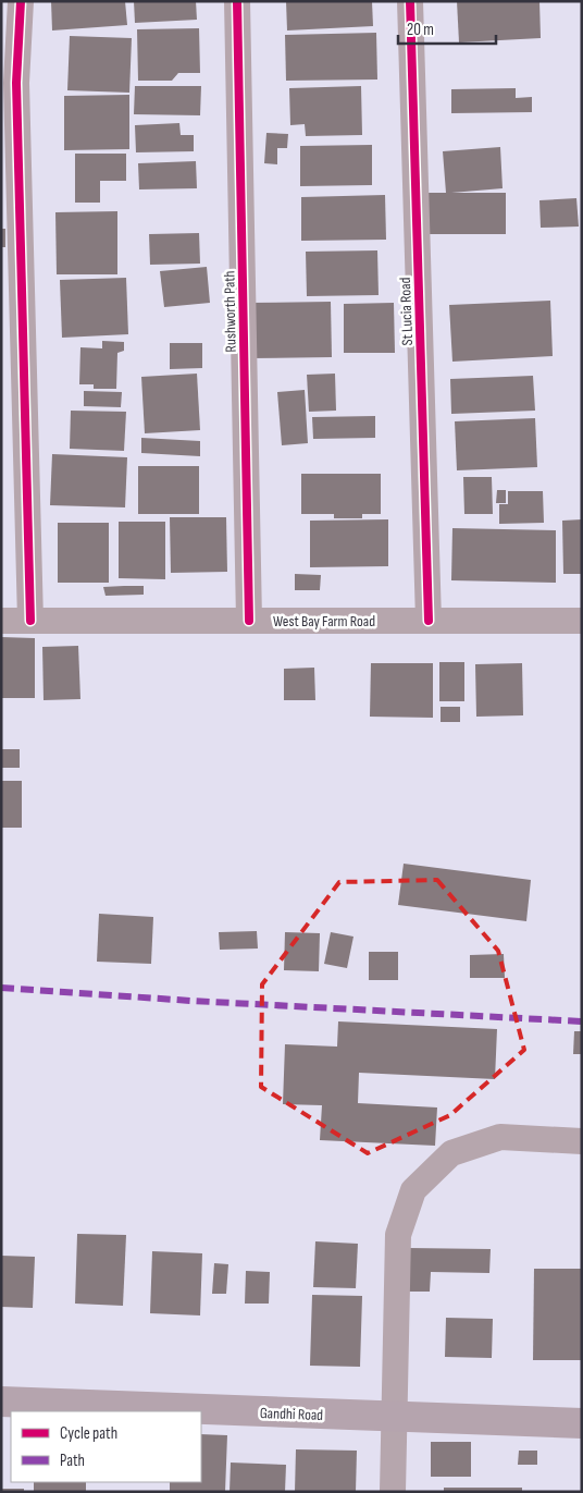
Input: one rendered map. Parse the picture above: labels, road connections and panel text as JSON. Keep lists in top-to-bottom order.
{
  "streets": {
    "street": [
      "Rushworth Path",
      "St Lucia Road",
      "West Bay Farm Road",
      "Gandhi Road"
    ]
  },
  "crossings": [
    ["Rushworth Path", "West Bay Farm Road"],
    ["St Lucia Road", "West Bay Farm Road"]
  ],
  "legend": ["Cycle path", "Path"],
  "scale_bar": "20 m"
}
